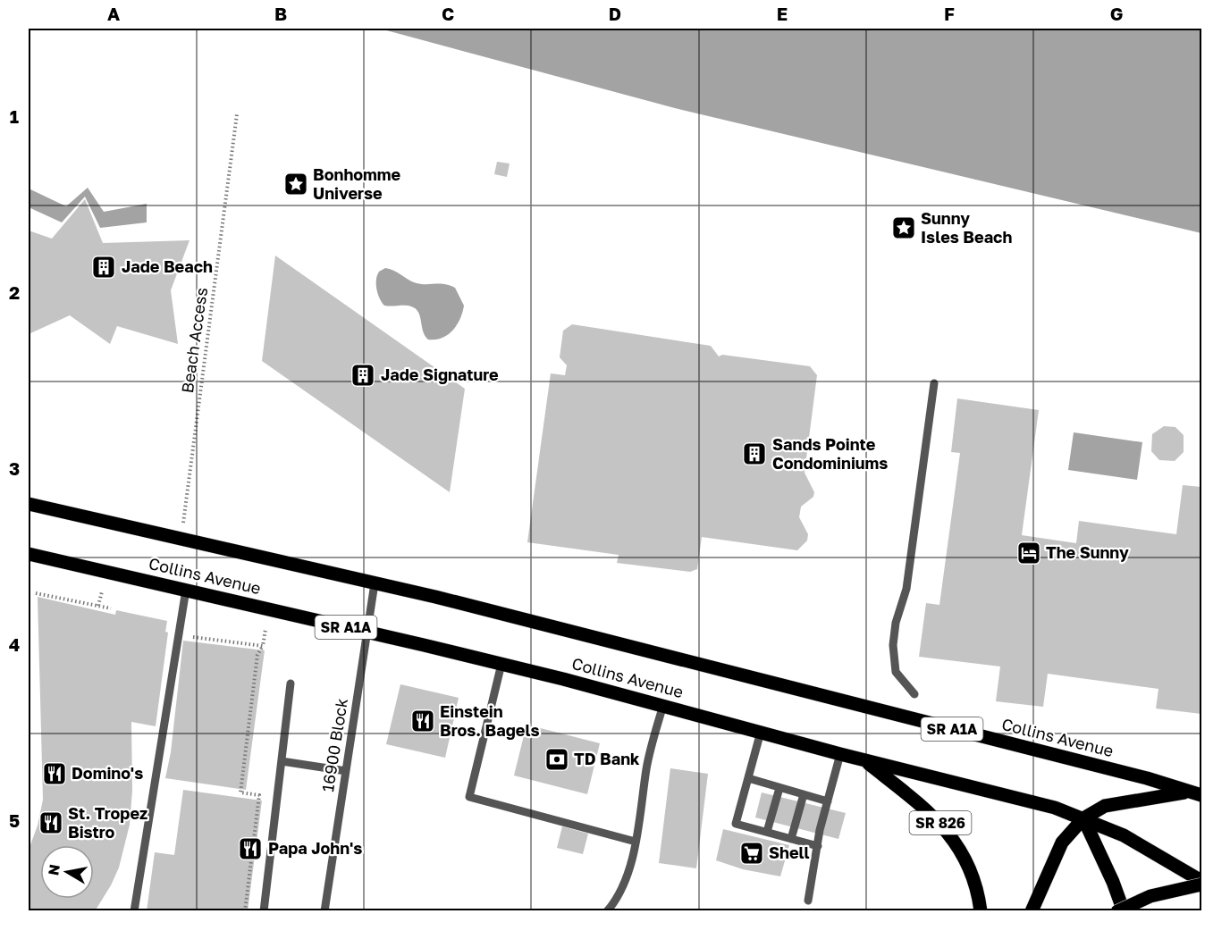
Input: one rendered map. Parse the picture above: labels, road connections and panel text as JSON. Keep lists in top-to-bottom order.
{
  "streets": {
    "main road": ["Collins Avenue", "SR A1A", "SR 826"],
    "lane": ["16900 Block"],
    "path": ["Beach Access"]
  },
  "crossings": [
    ["Beach Access", "Collins Avenue"],
    ["Collins Avenue", "16900 Block"],
    ["Collins Avenue", "SR 826"]
  ],
  "places": {
    "place": ["Bonhomme Universe", "Sunny Isles Beach"],
    "building": ["Jade Beach", "Jade Signature", "Sands Pointe Condominiums"],
    "hotel": ["The Sunny"],
    "restaurant": [
      "Einstein Bros. Bagels",
      "Domino's",
      "St. Tropez Bistro",
      "Papa John's"
    ],
    "bank": ["TD Bank"],
    "supermarket": ["Shell"]
  },
  "north": "left",
  "grid": {
    "columns": [
      "A",
      "B",
      "C",
      "D",
      "E",
      "F",
      "G"
    ],
    "rows": [
      "1",
      "2",
      "3",
      "4",
      "5"
    ]
  }
}
